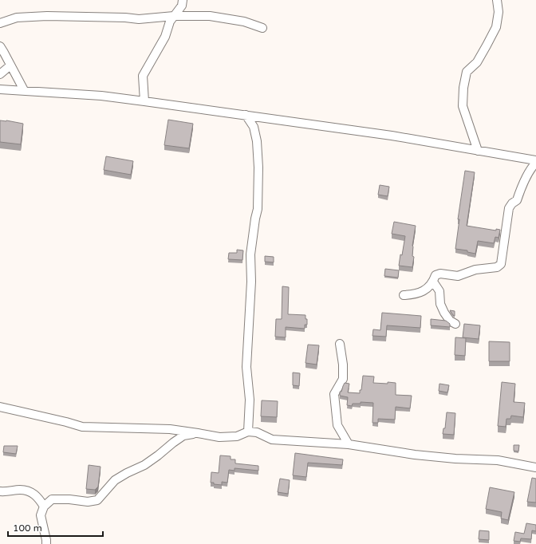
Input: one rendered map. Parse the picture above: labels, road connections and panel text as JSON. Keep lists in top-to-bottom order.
{
  "scale_bar": "100 m"
}
